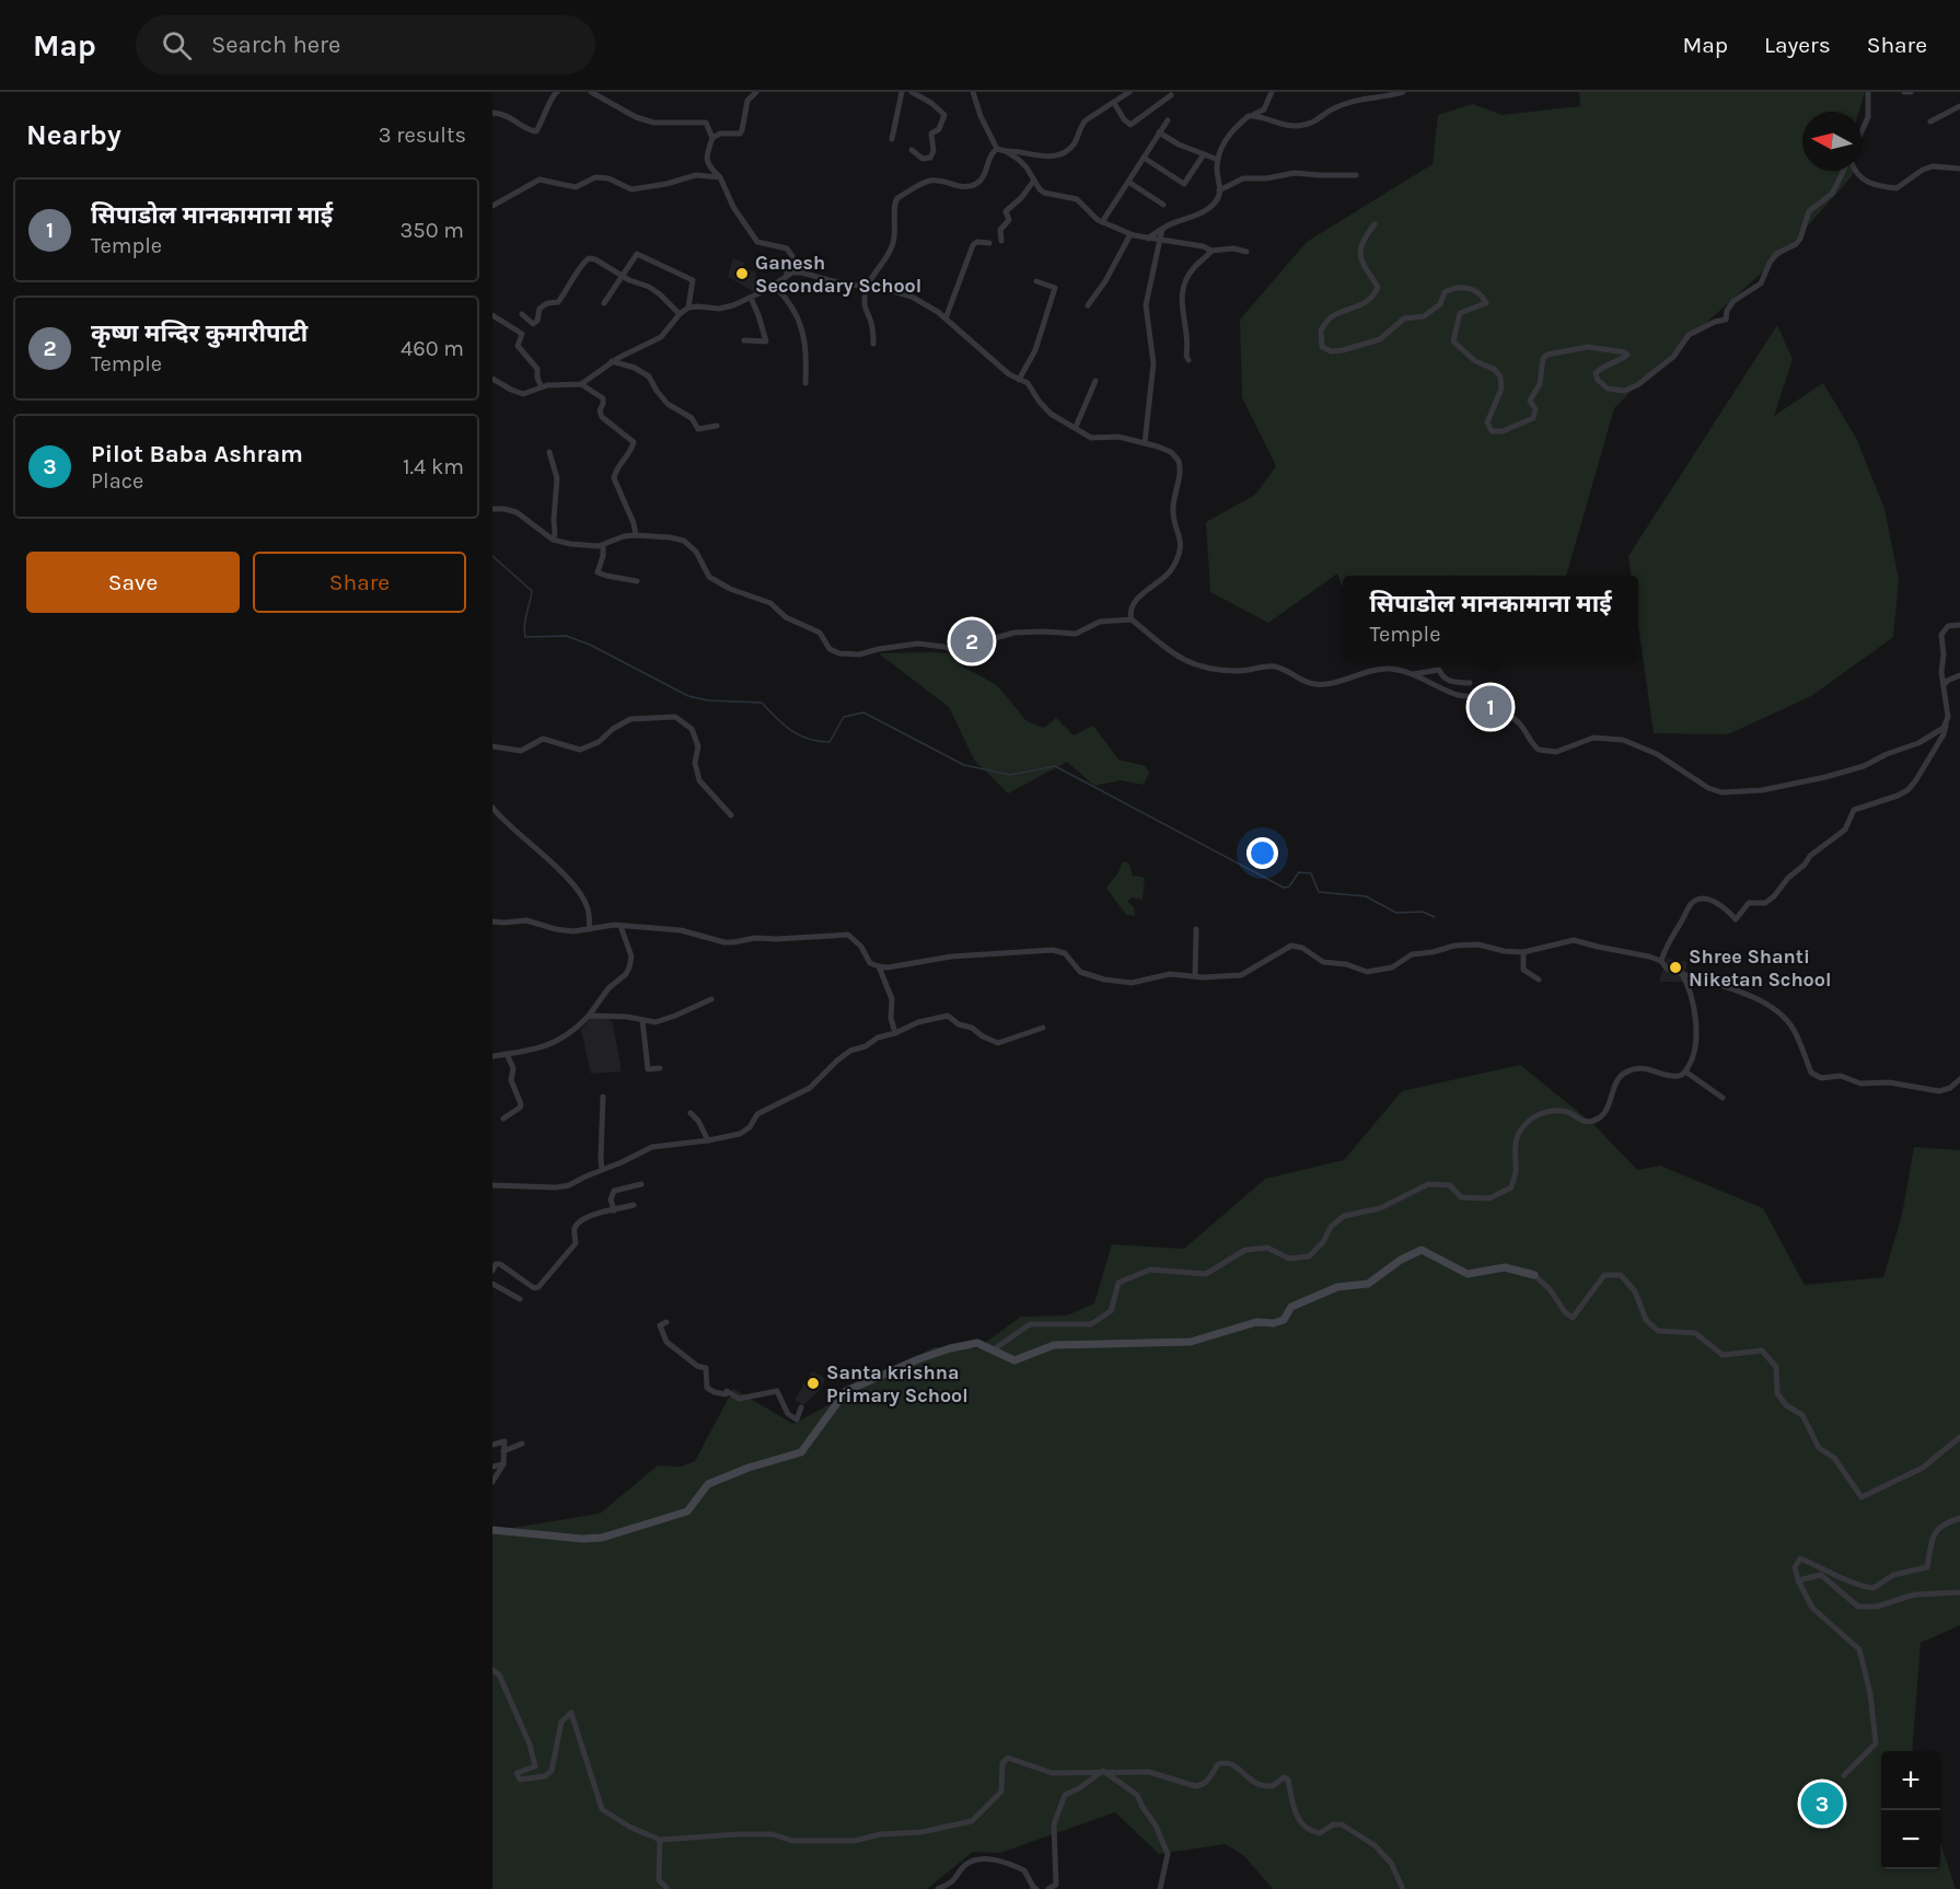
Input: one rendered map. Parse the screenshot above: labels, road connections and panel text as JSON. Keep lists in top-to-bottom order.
{
  "places": ["Ganesh Secondary School", "Shree Shanti Niketan School", "Santa krishna Primary School"],
  "north": "left",
  "page": {
    "header": "Map",
    "search": "Search here",
    "nav": ["Map", "Layers", "Share"],
    "heading": ["Nearby", "3 results"],
    "list": [
      {
        "mark": "1",
        "name": "सिपाडोल मानकामाना माई",
        "note": "Temple",
        "value": "350 m"
      },
      {
        "mark": "2",
        "name": "कृष्ण मन्दिर कुमारीपाटी",
        "note": "Temple",
        "value": "460 m"
      },
      {
        "mark": "3",
        "name": "Pilot Baba Ashram",
        "note": "Place",
        "value": "1.4 km"
      }
    ],
    "buttons": ["Save", "Share"],
    "popup": ["सिपाडोल मानकामाना माई", "Temple"],
    "pins": ["2", "1", "3"],
    "map_buttons": ["+", "−"]
  }
}
